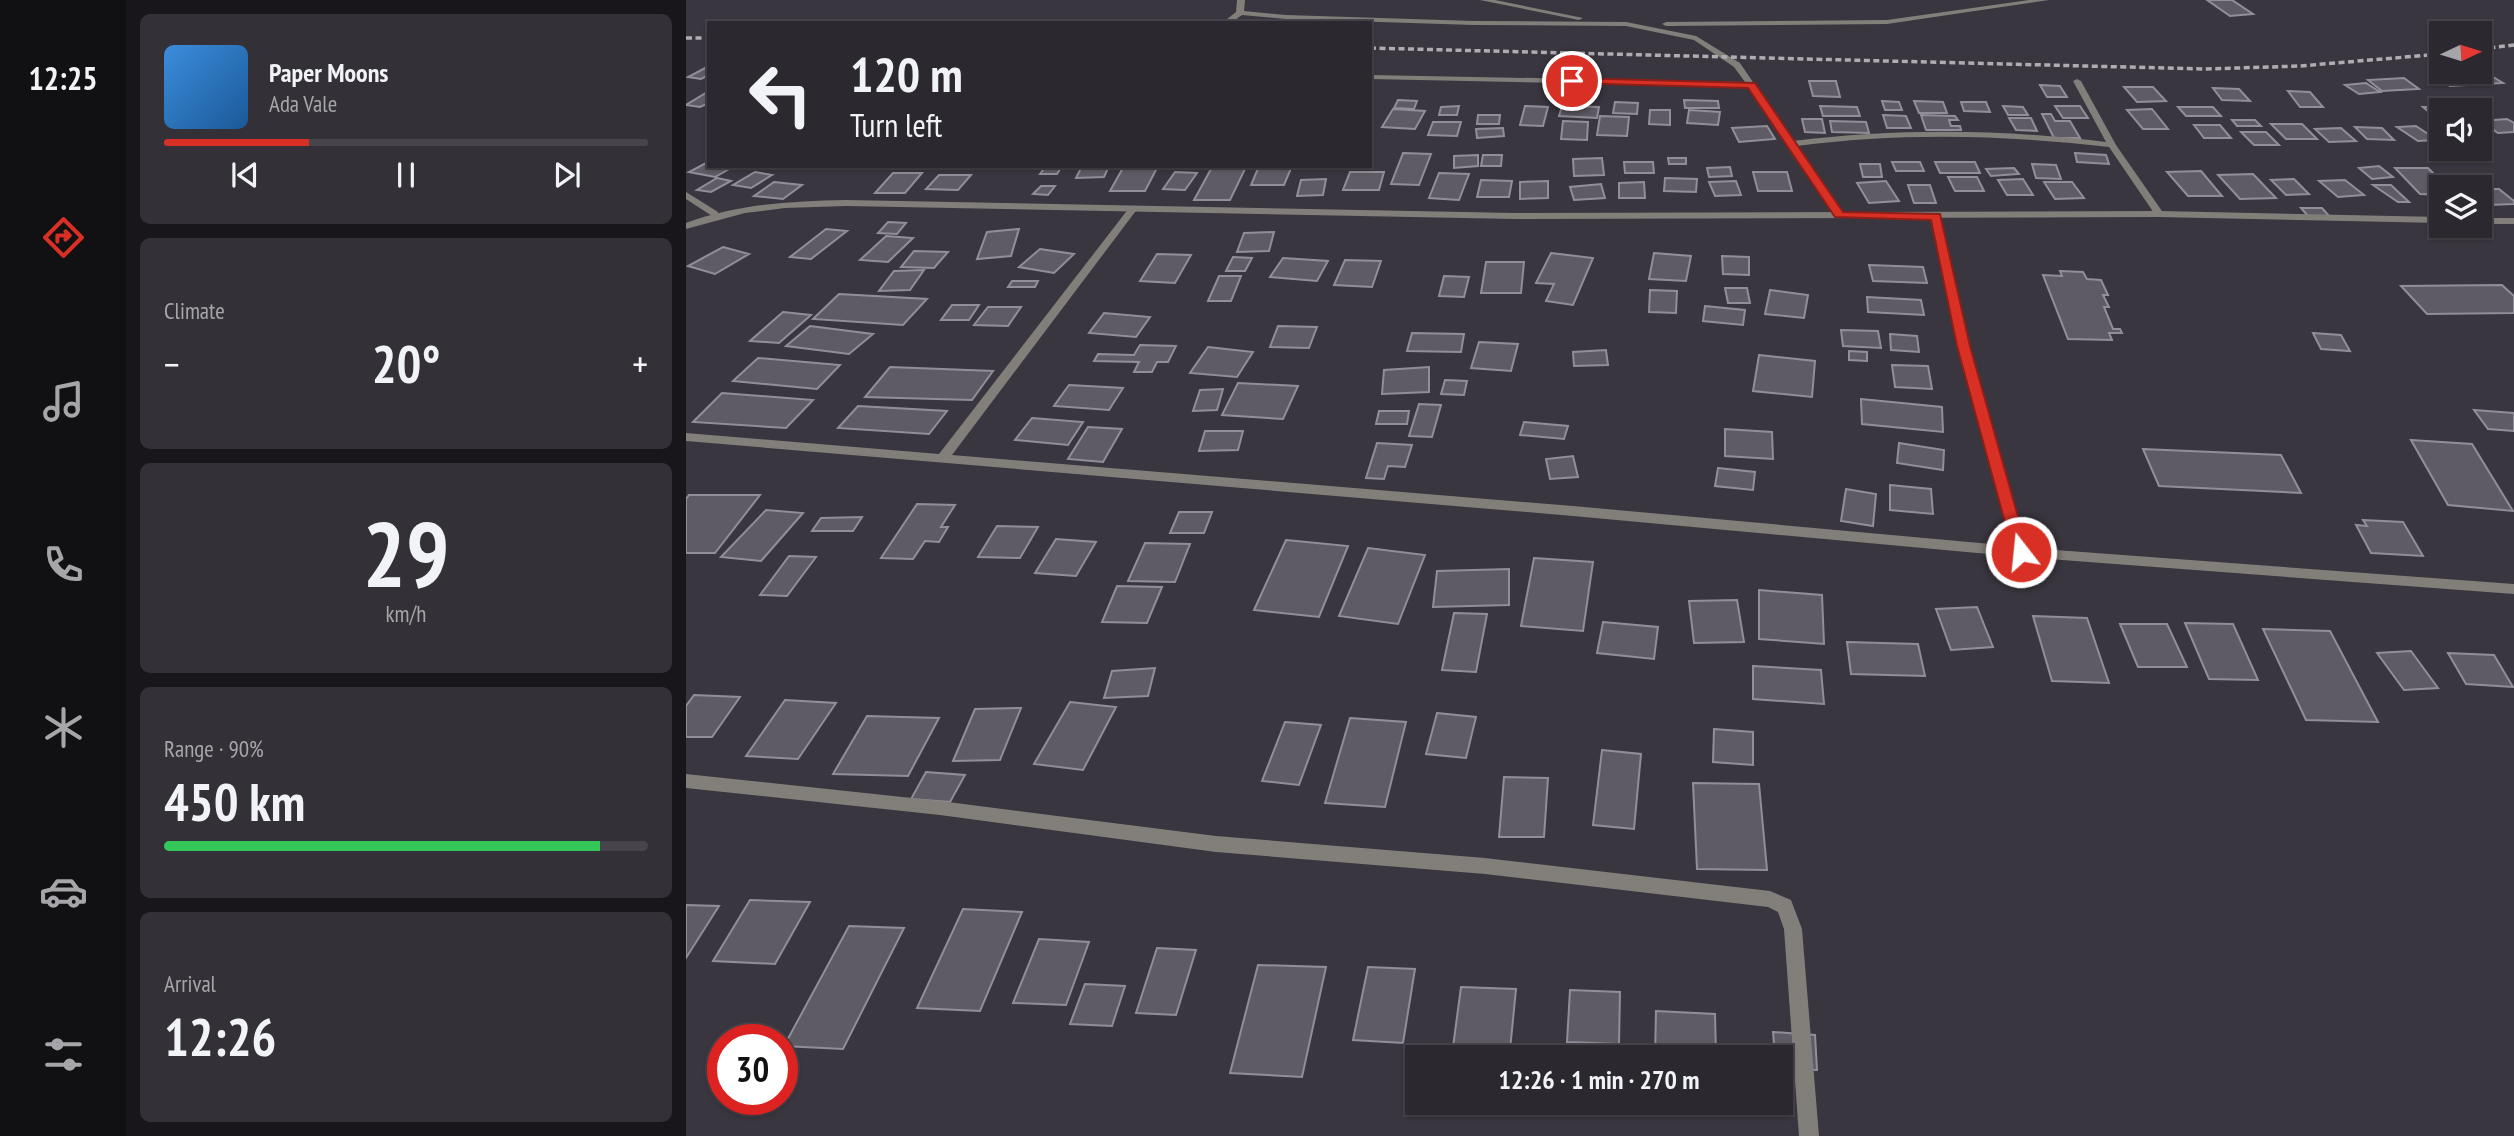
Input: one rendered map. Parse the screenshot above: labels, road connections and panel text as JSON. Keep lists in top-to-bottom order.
{
  "north": "right",
  "page": {
    "tabs": "12:25",
    "turn": ["120 m", "Turn left"],
    "song": ["Paper Moons", "Ada Vale"],
    "tile": [
      "Climate",
      ["29", "km/h"],
      ["Range · 90%", "450 km"],
      ["Arrival", "12:26"]
    ],
    "heat": ["−", "20°", "+"],
    "limit": "30",
    "trip": "12:26 · 1 min · 270 m"
  }
}
